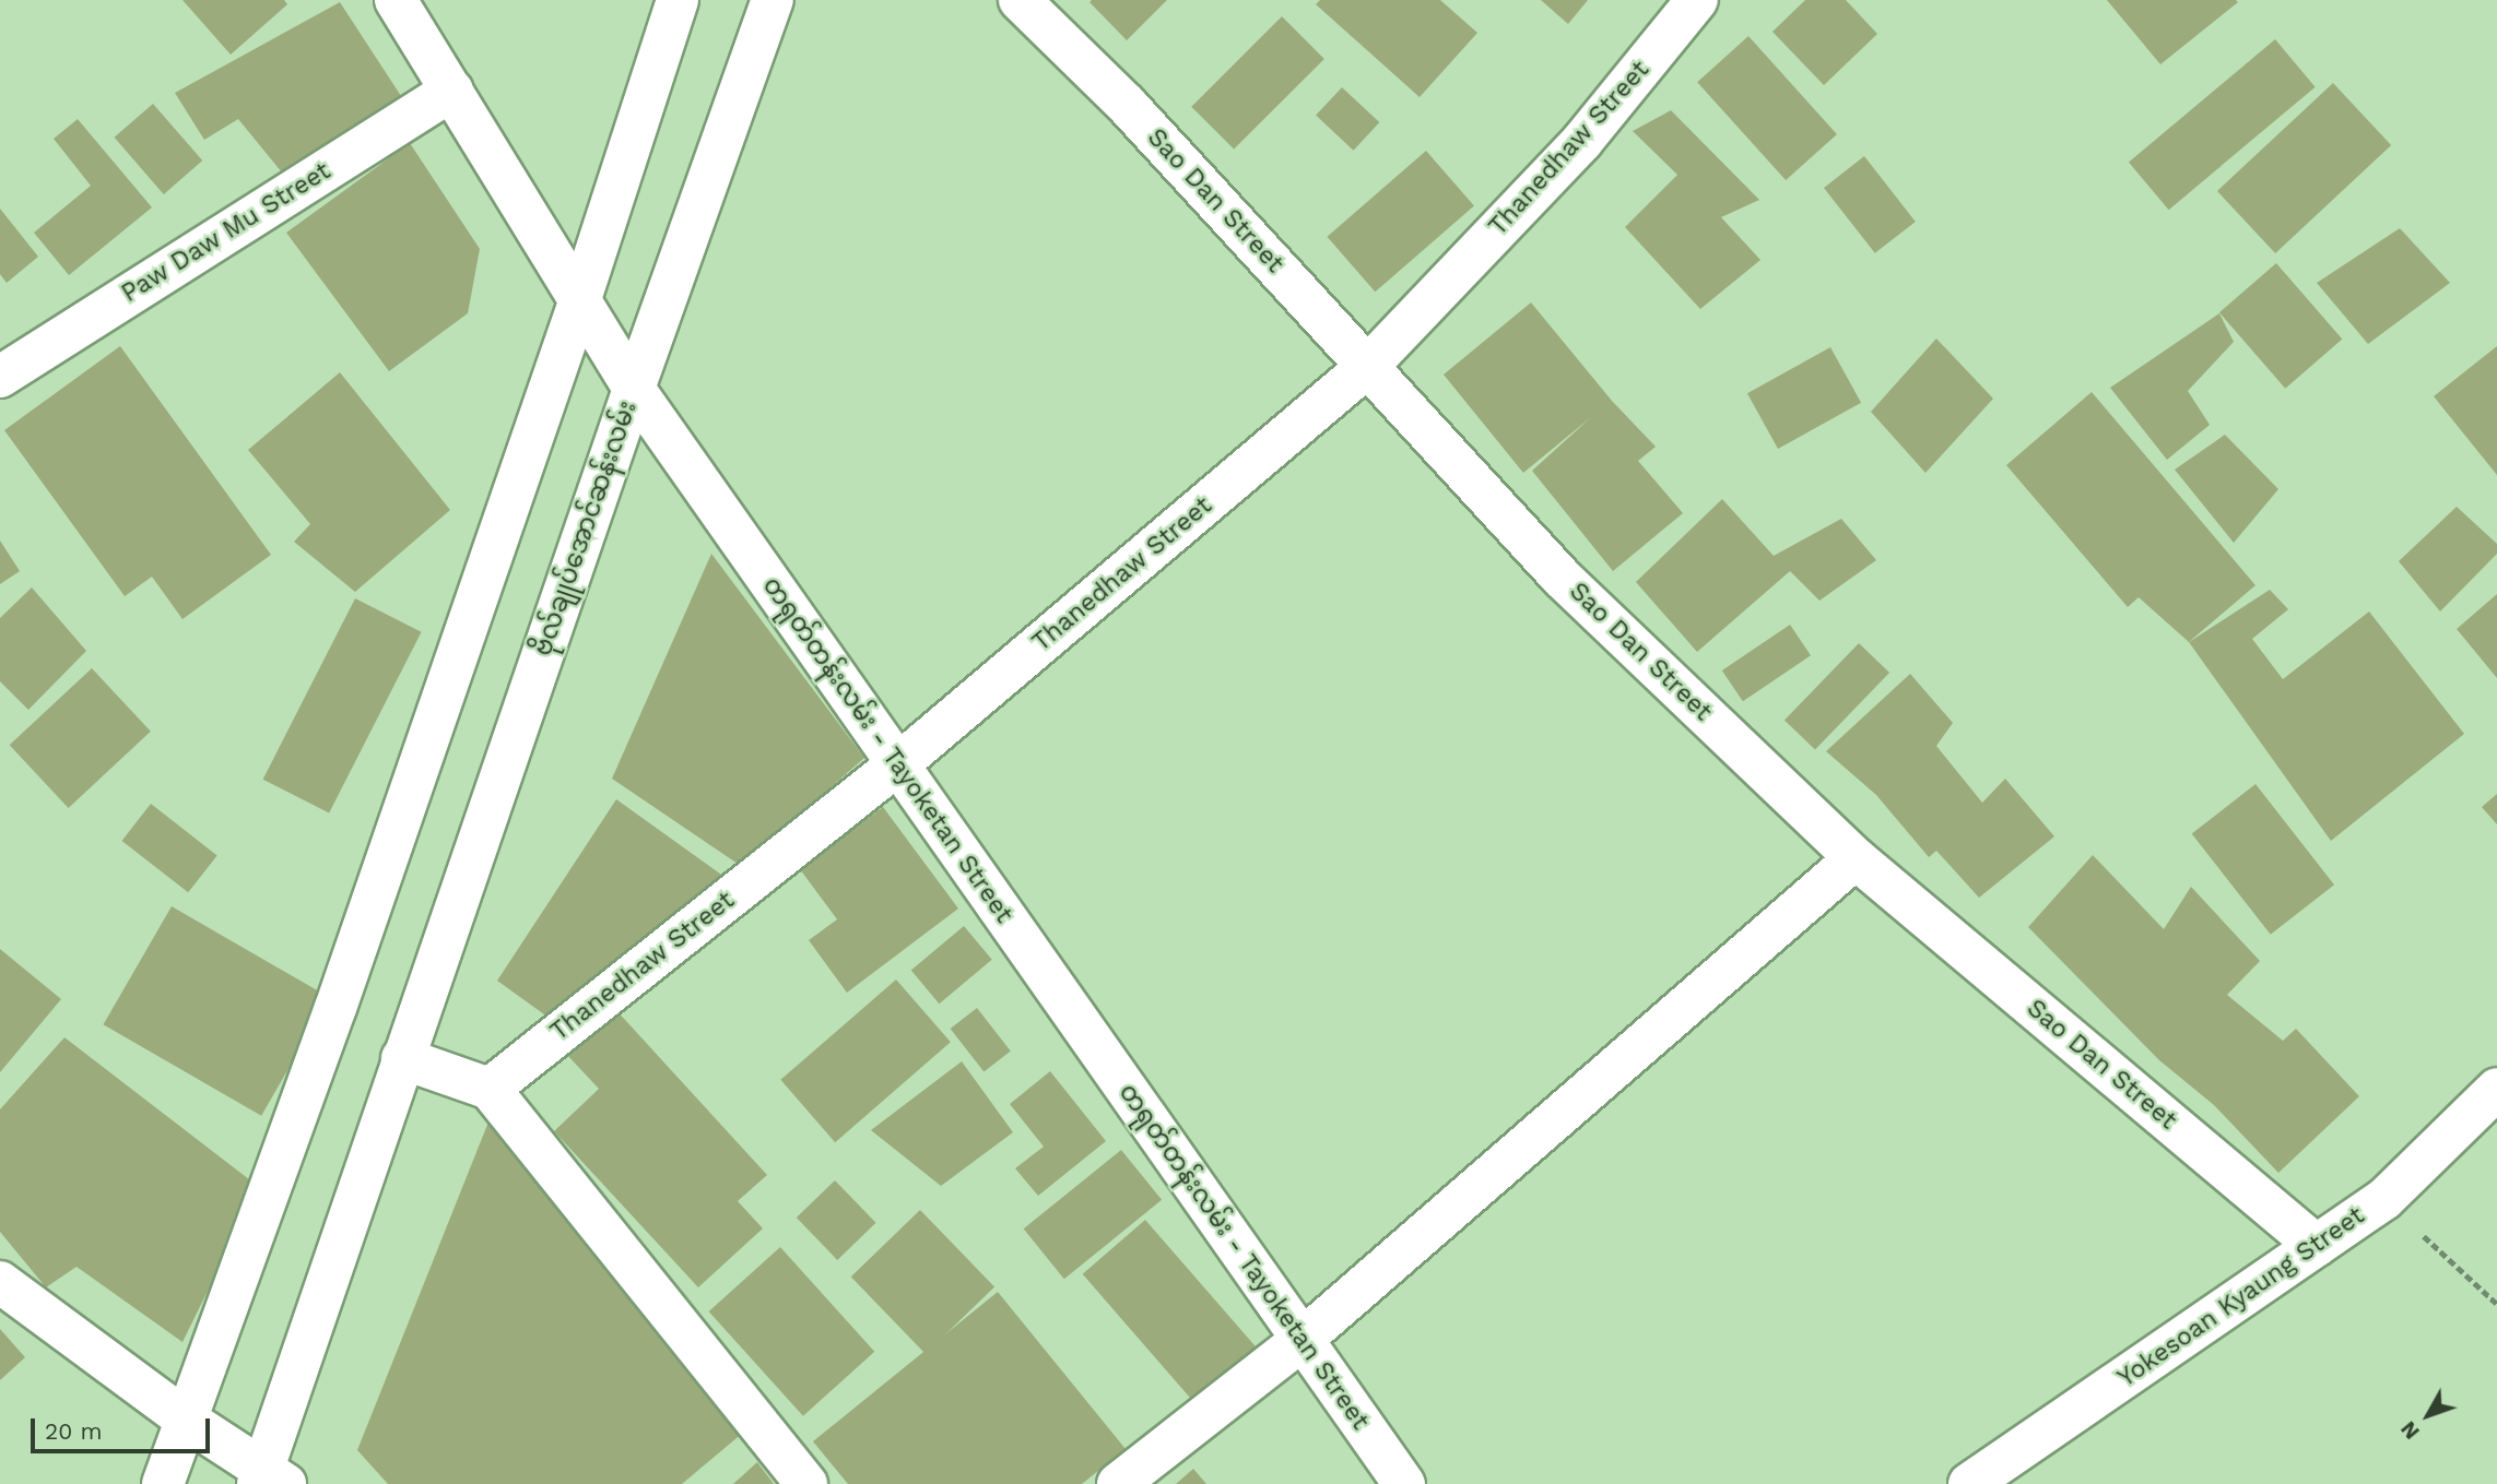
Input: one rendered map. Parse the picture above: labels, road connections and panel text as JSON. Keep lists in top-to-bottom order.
{
  "streets": {
    "main road": [
      "Thanedhaw Street",
      "Sao Dan Street",
      "Paw Daw Mu Street",
      "ဗိုလ်ချုပ်အောင်ဆန်းလမ်း",
      "တရုတ်တန်းလမ်း - Tayoketan Street",
      "Yokesoan Kyaung Street"
    ]
  },
  "crossings": [
    ["Thanedhaw Street", "Sao Dan Street"],
    ["Thanedhaw Street", "တရုတ်တန်းလမ်း - Tayoketan Street"],
    ["Sao Dan Street", "Yokesoan Kyaung Street"],
    ["Paw Daw Mu Street", "တရုတ်တန်းလမ်း - Tayoketan Street"],
    ["ဗိုလ်ချုပ်အောင်ဆန်းလမ်း", "တရုတ်တန်းလမ်း - Tayoketan Street"]
  ],
  "scale_bar": "20 m",
  "north": "bottom left"
}
